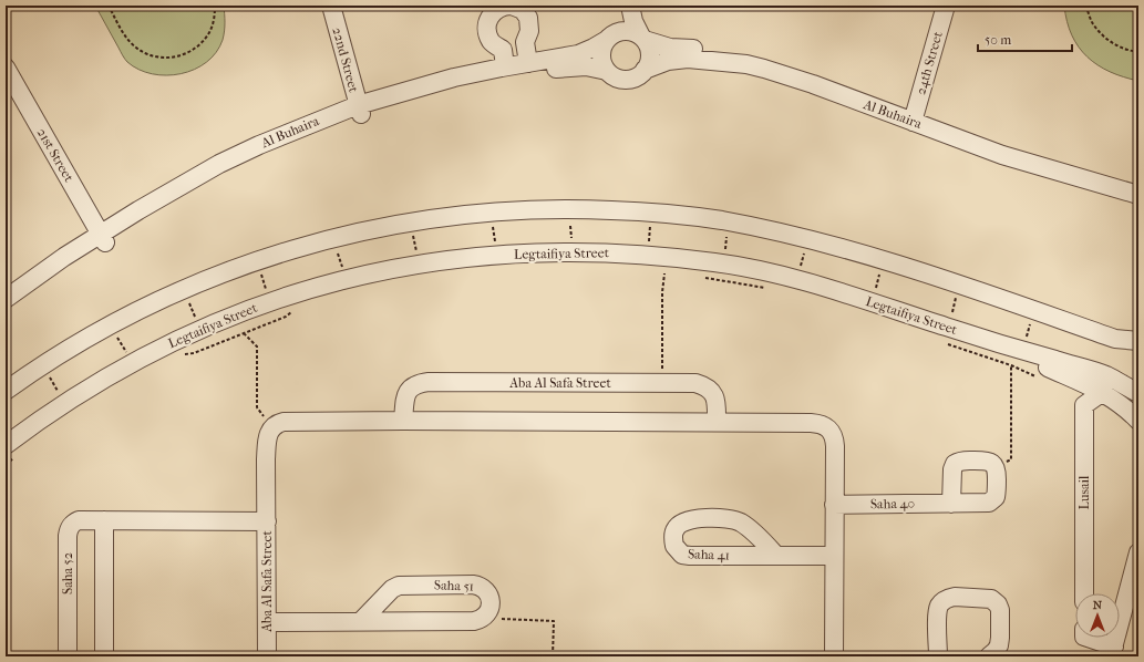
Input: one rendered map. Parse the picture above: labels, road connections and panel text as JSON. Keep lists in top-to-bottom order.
{
  "streets": {
    "street": [
      "22nd Street",
      "24th Street",
      "Al Buhaira",
      "21st Street",
      "Legtaifiya Street",
      "Aba Al Safa Street",
      "Lusail",
      "Saha 40",
      "Saha 41",
      "Saha 52",
      "Saha 51"
    ]
  },
  "crossings": [
    ["22nd Street", "Al Buhaira"],
    ["24th Street", "Al Buhaira"],
    ["Al Buhaira", "21st Street"],
    ["Legtaifiya Street", "Lusail"],
    ["Aba Al Safa Street", "Saha 52"]
  ],
  "scale_bar": "50 m",
  "north": "top"
}
